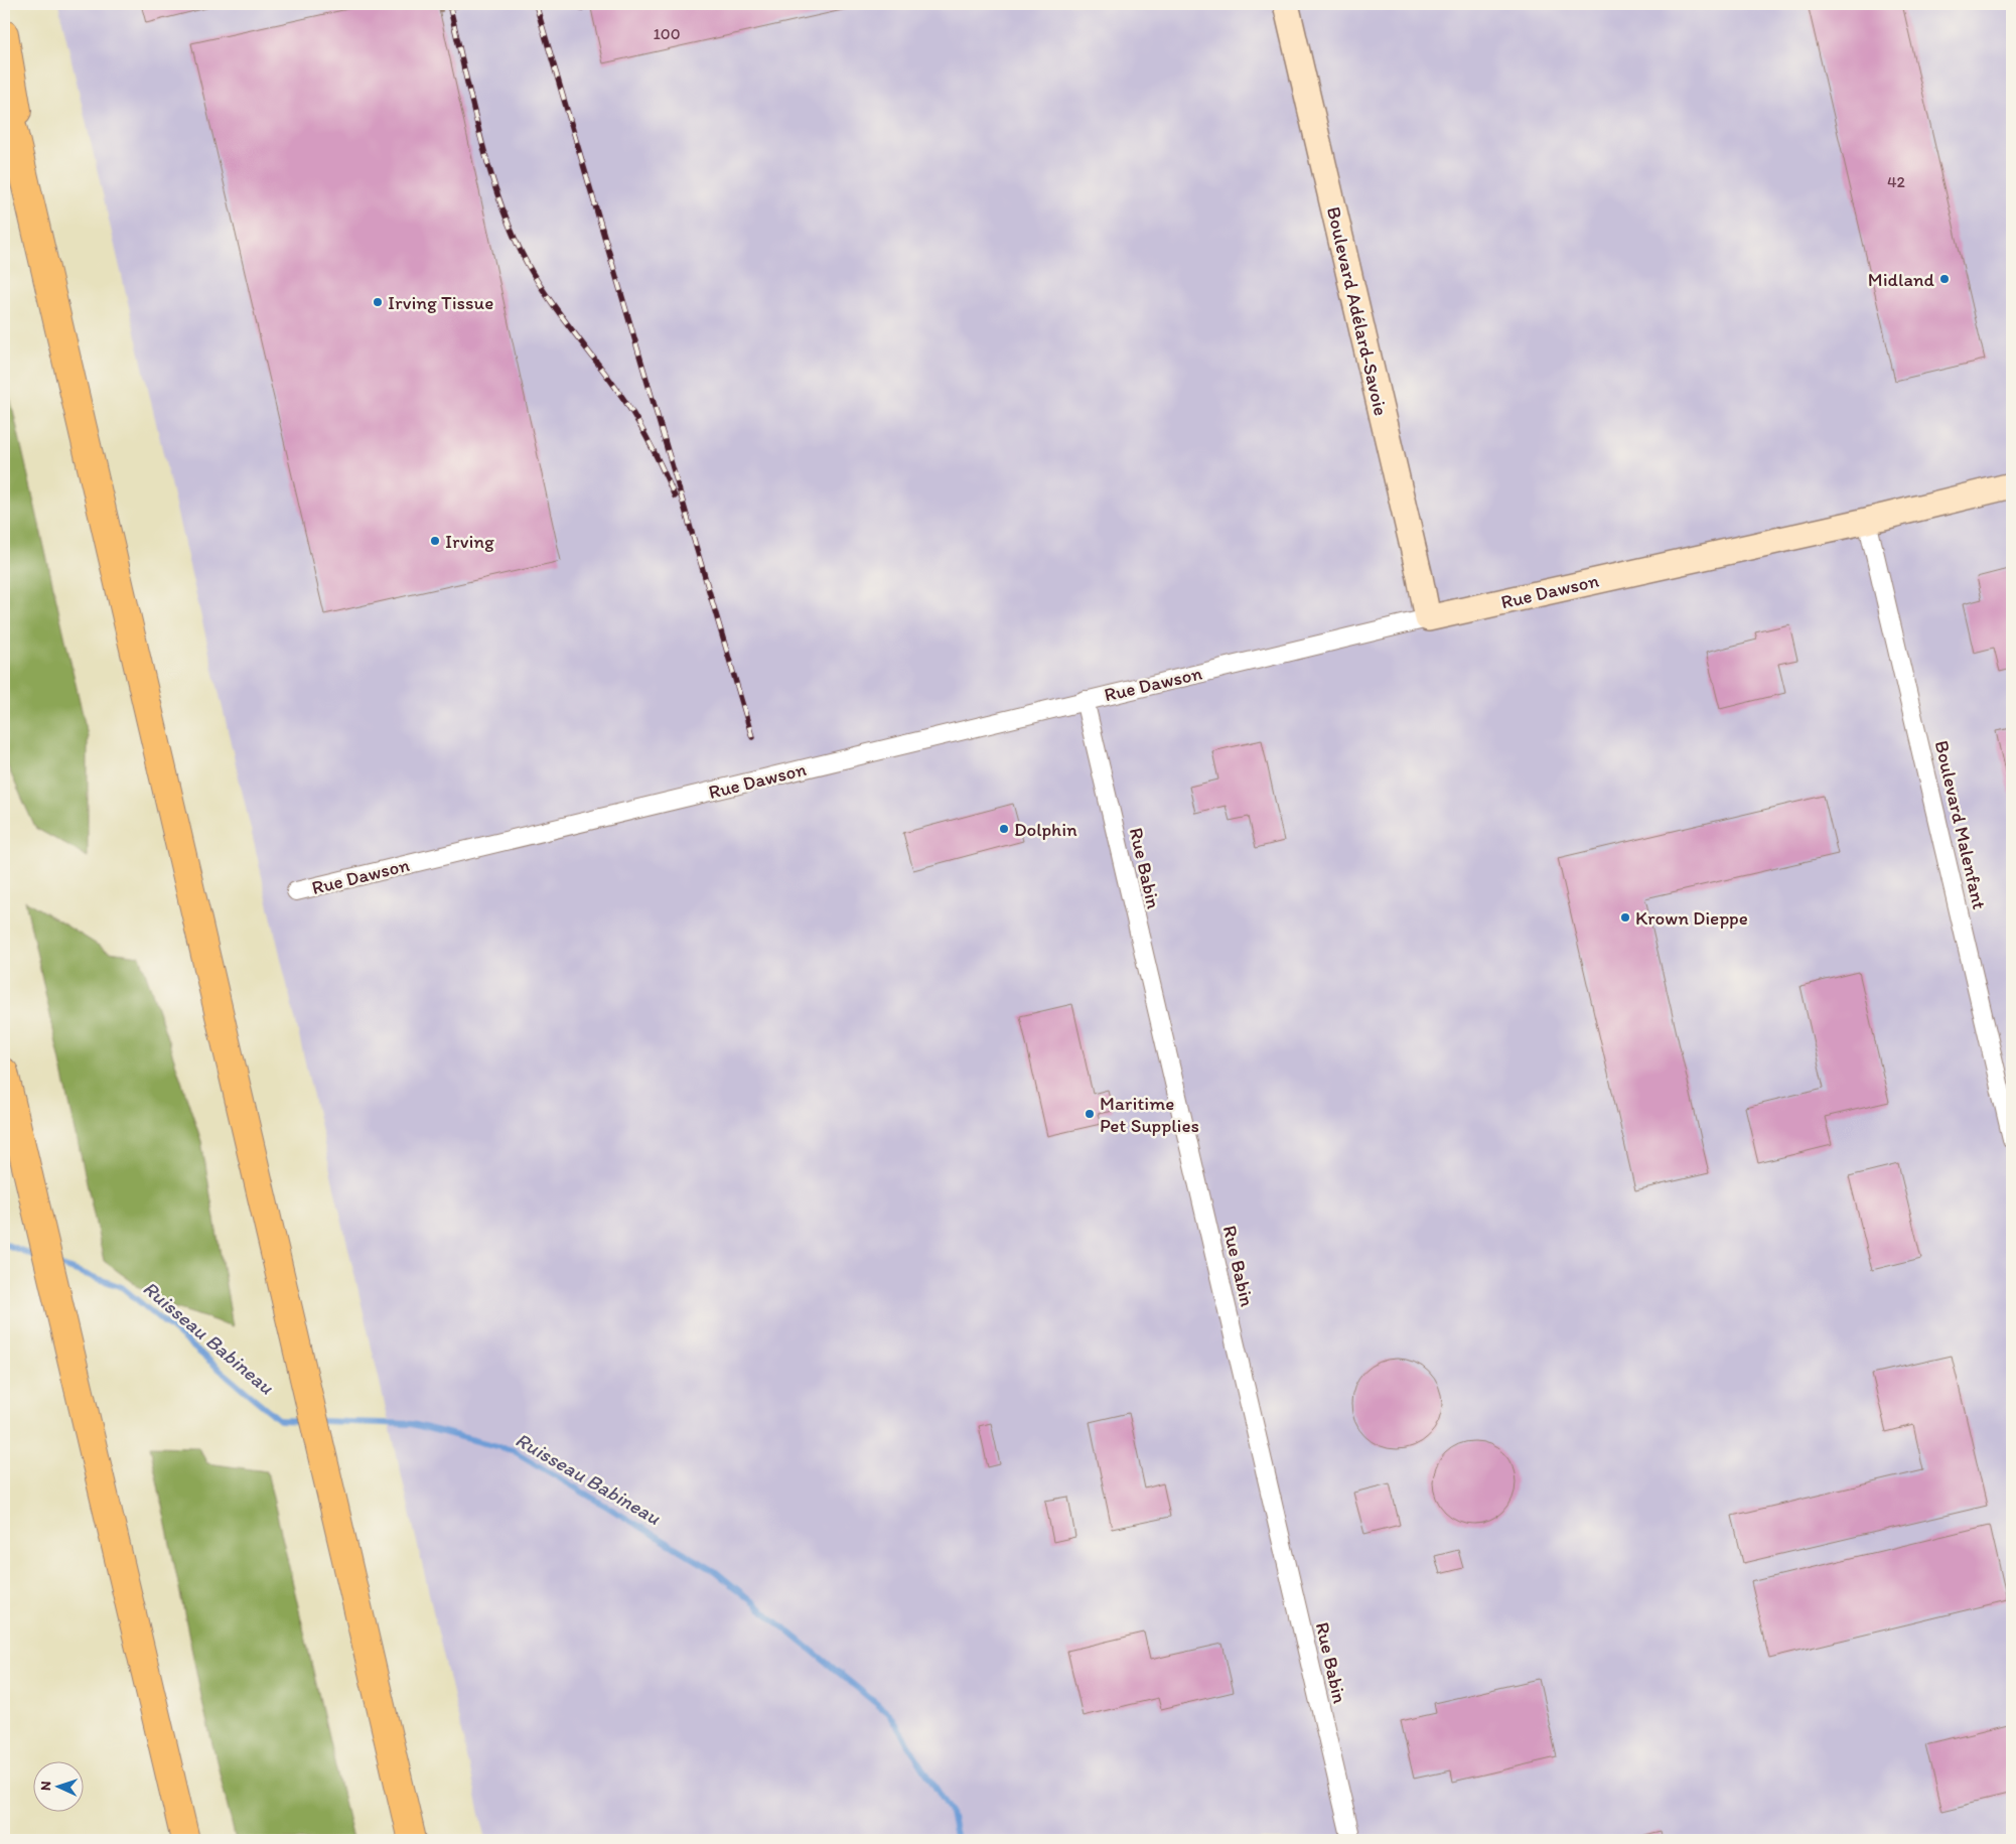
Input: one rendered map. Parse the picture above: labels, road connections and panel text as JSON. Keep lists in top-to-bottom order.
{
  "streets": {
    "street": [
      "Boulevard Adélard-Savoie",
      "Rue Dawson",
      "Boulevard Malenfant",
      "Rue Babin"
    ]
  },
  "crossings": [
    ["Boulevard Adélard-Savoie", "Rue Dawson"],
    ["Rue Dawson", "Boulevard Malenfant"],
    ["Rue Dawson", "Rue Babin"]
  ],
  "water": ["Ruisseau Babineau"],
  "places": [
    "Midland",
    "Irving Tissue",
    "Irving",
    "Dolphin",
    "Krown Dieppe",
    "Maritime Pet Supplies"
  ],
  "house_numbers": ["100", "42"],
  "north": "left"
}
